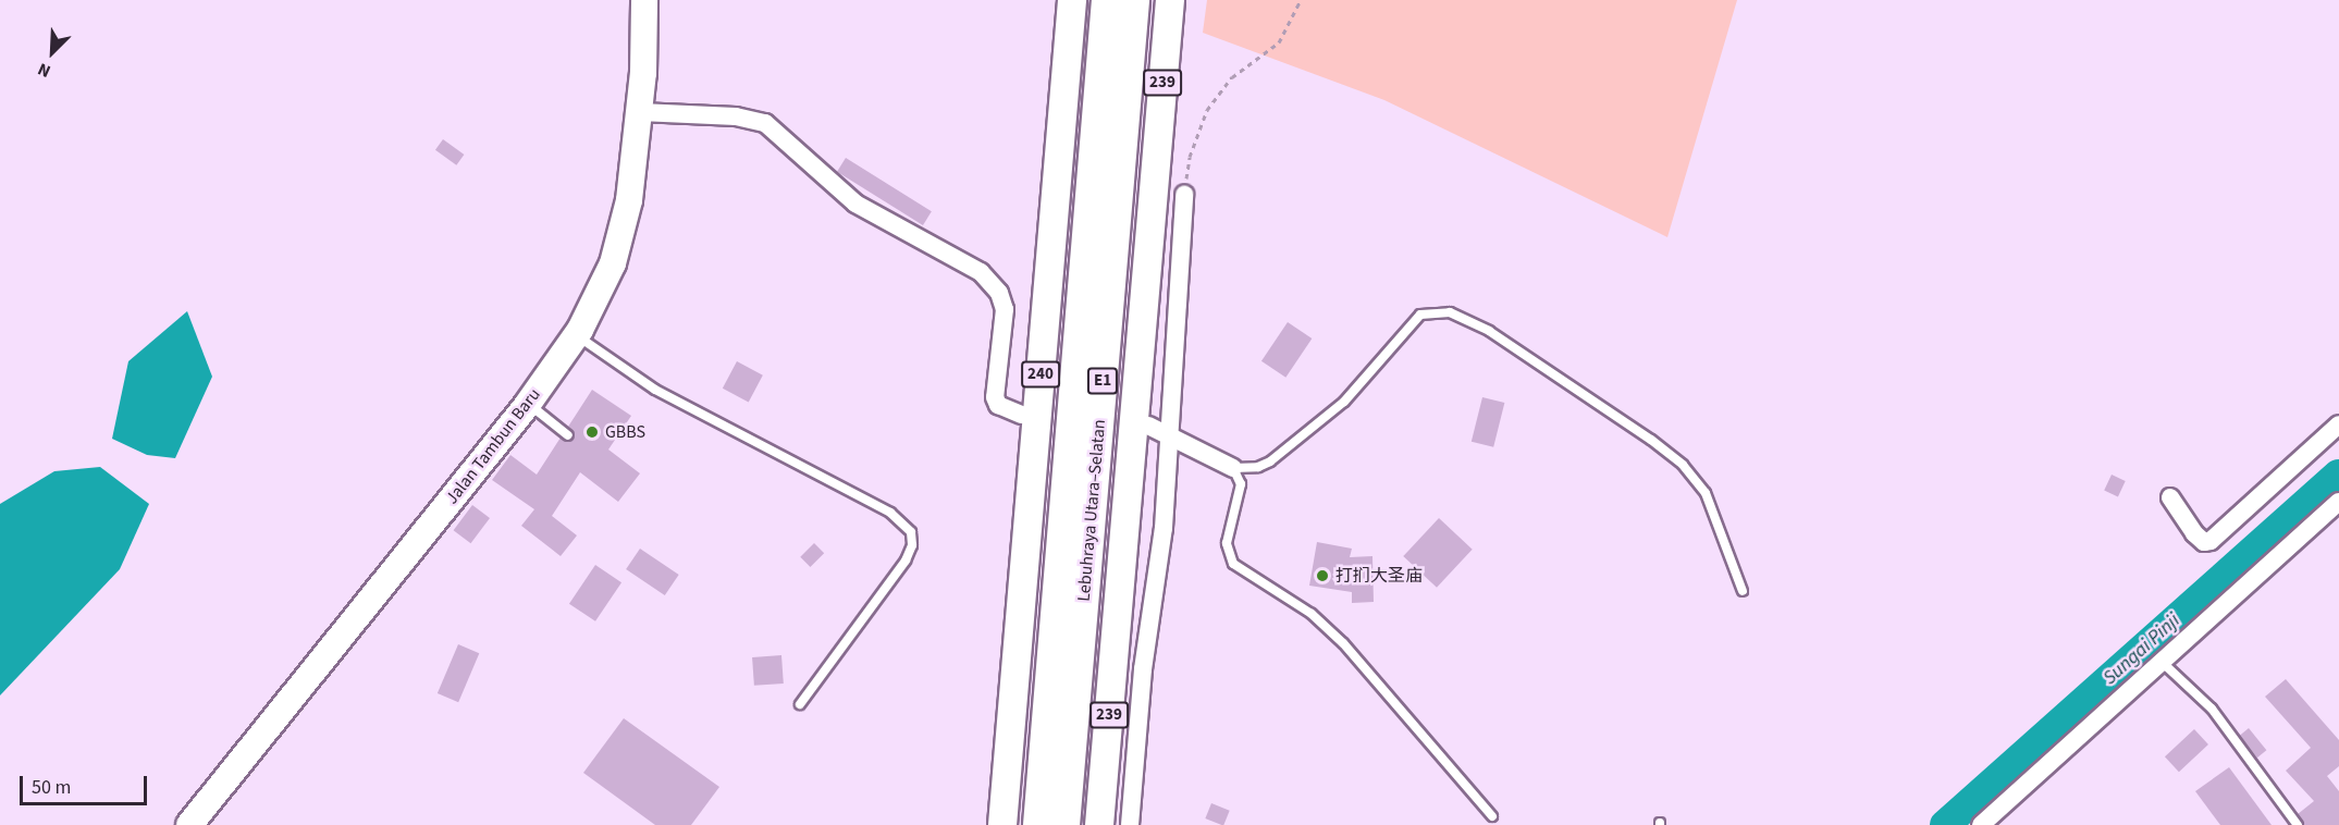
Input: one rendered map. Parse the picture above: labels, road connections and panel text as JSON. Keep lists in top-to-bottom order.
{
  "streets": {
    "highway": ["E1", "Lebuhraya Utara–Selatan"],
    "main road": ["239", "240", "Jalan Tambun Baru"]
  },
  "water": ["Sungai Pinji"],
  "places": ["GBBS", "打扪大圣庙"],
  "scale_bar": "50 m",
  "north": "bottom left"
}
